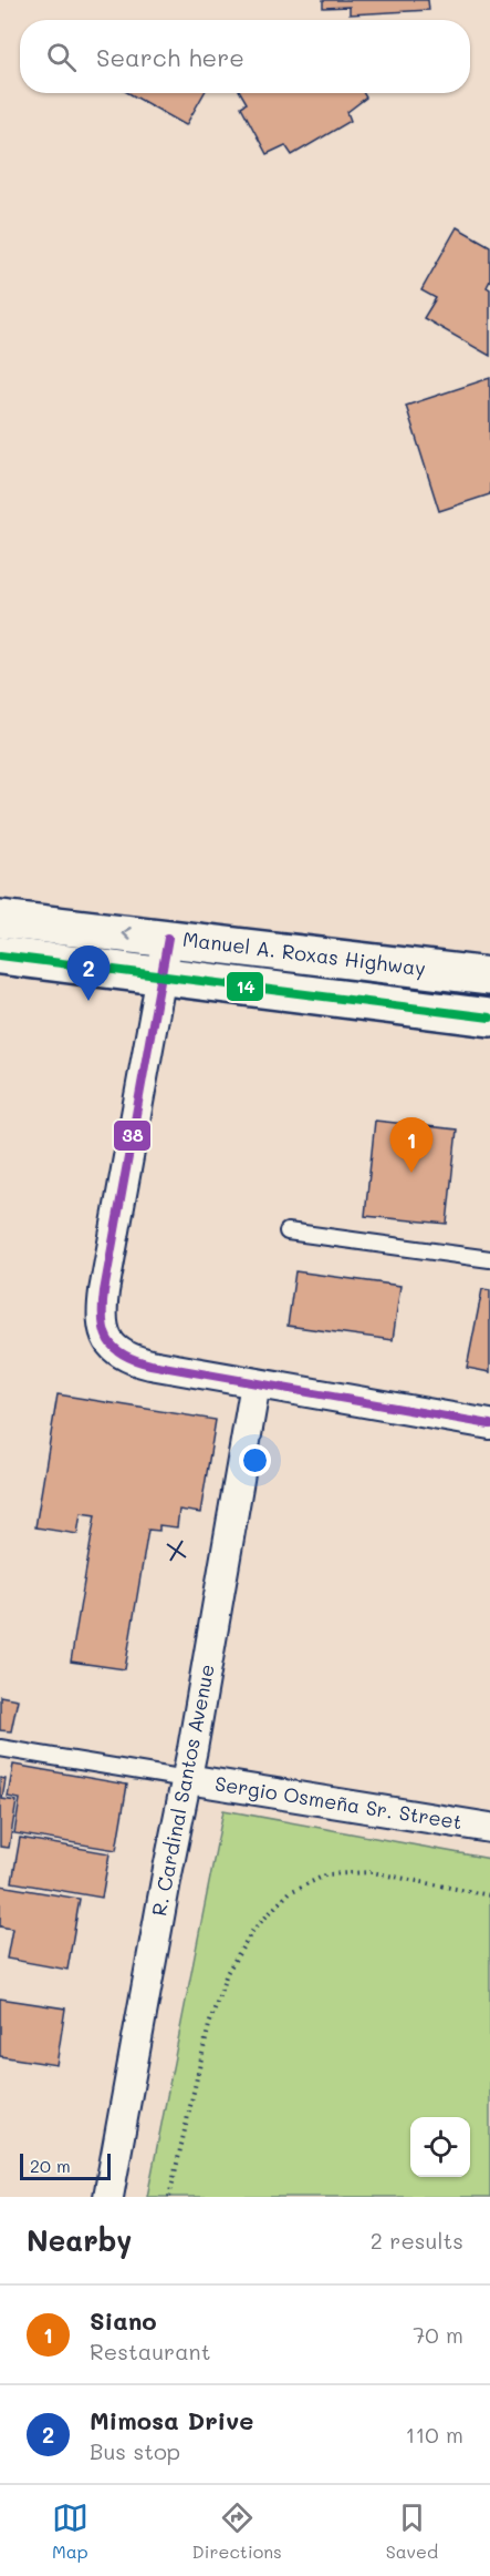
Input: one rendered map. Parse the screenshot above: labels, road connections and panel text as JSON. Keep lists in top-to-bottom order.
{
  "streets": {
    "main road": ["Manuel A. Roxas Highway"],
    "street": ["R. Cardinal Santos Avenue", "Sergio Osmeña Sr. Street"]
  },
  "crossings": [
    ["R. Cardinal Santos Avenue", "Sergio Osmeña Sr. Street"]
  ],
  "lines": ["transit line 38", "transit line 14"],
  "scale_bar": "20 m",
  "page": {
    "search": "Search here",
    "pins": ["2", "1"],
    "scale": "20 m",
    "heading": ["Nearby", "2 results"],
    "list": [
      {
        "mark": "1",
        "name": "Siano",
        "note": "Restaurant",
        "value": "70 m"
      },
      {
        "mark": "2",
        "name": "Mimosa Drive",
        "note": "Bus stop",
        "value": "110 m"
      }
    ],
    "nav": ["Map", "Directions", "Saved"]
  }
}
